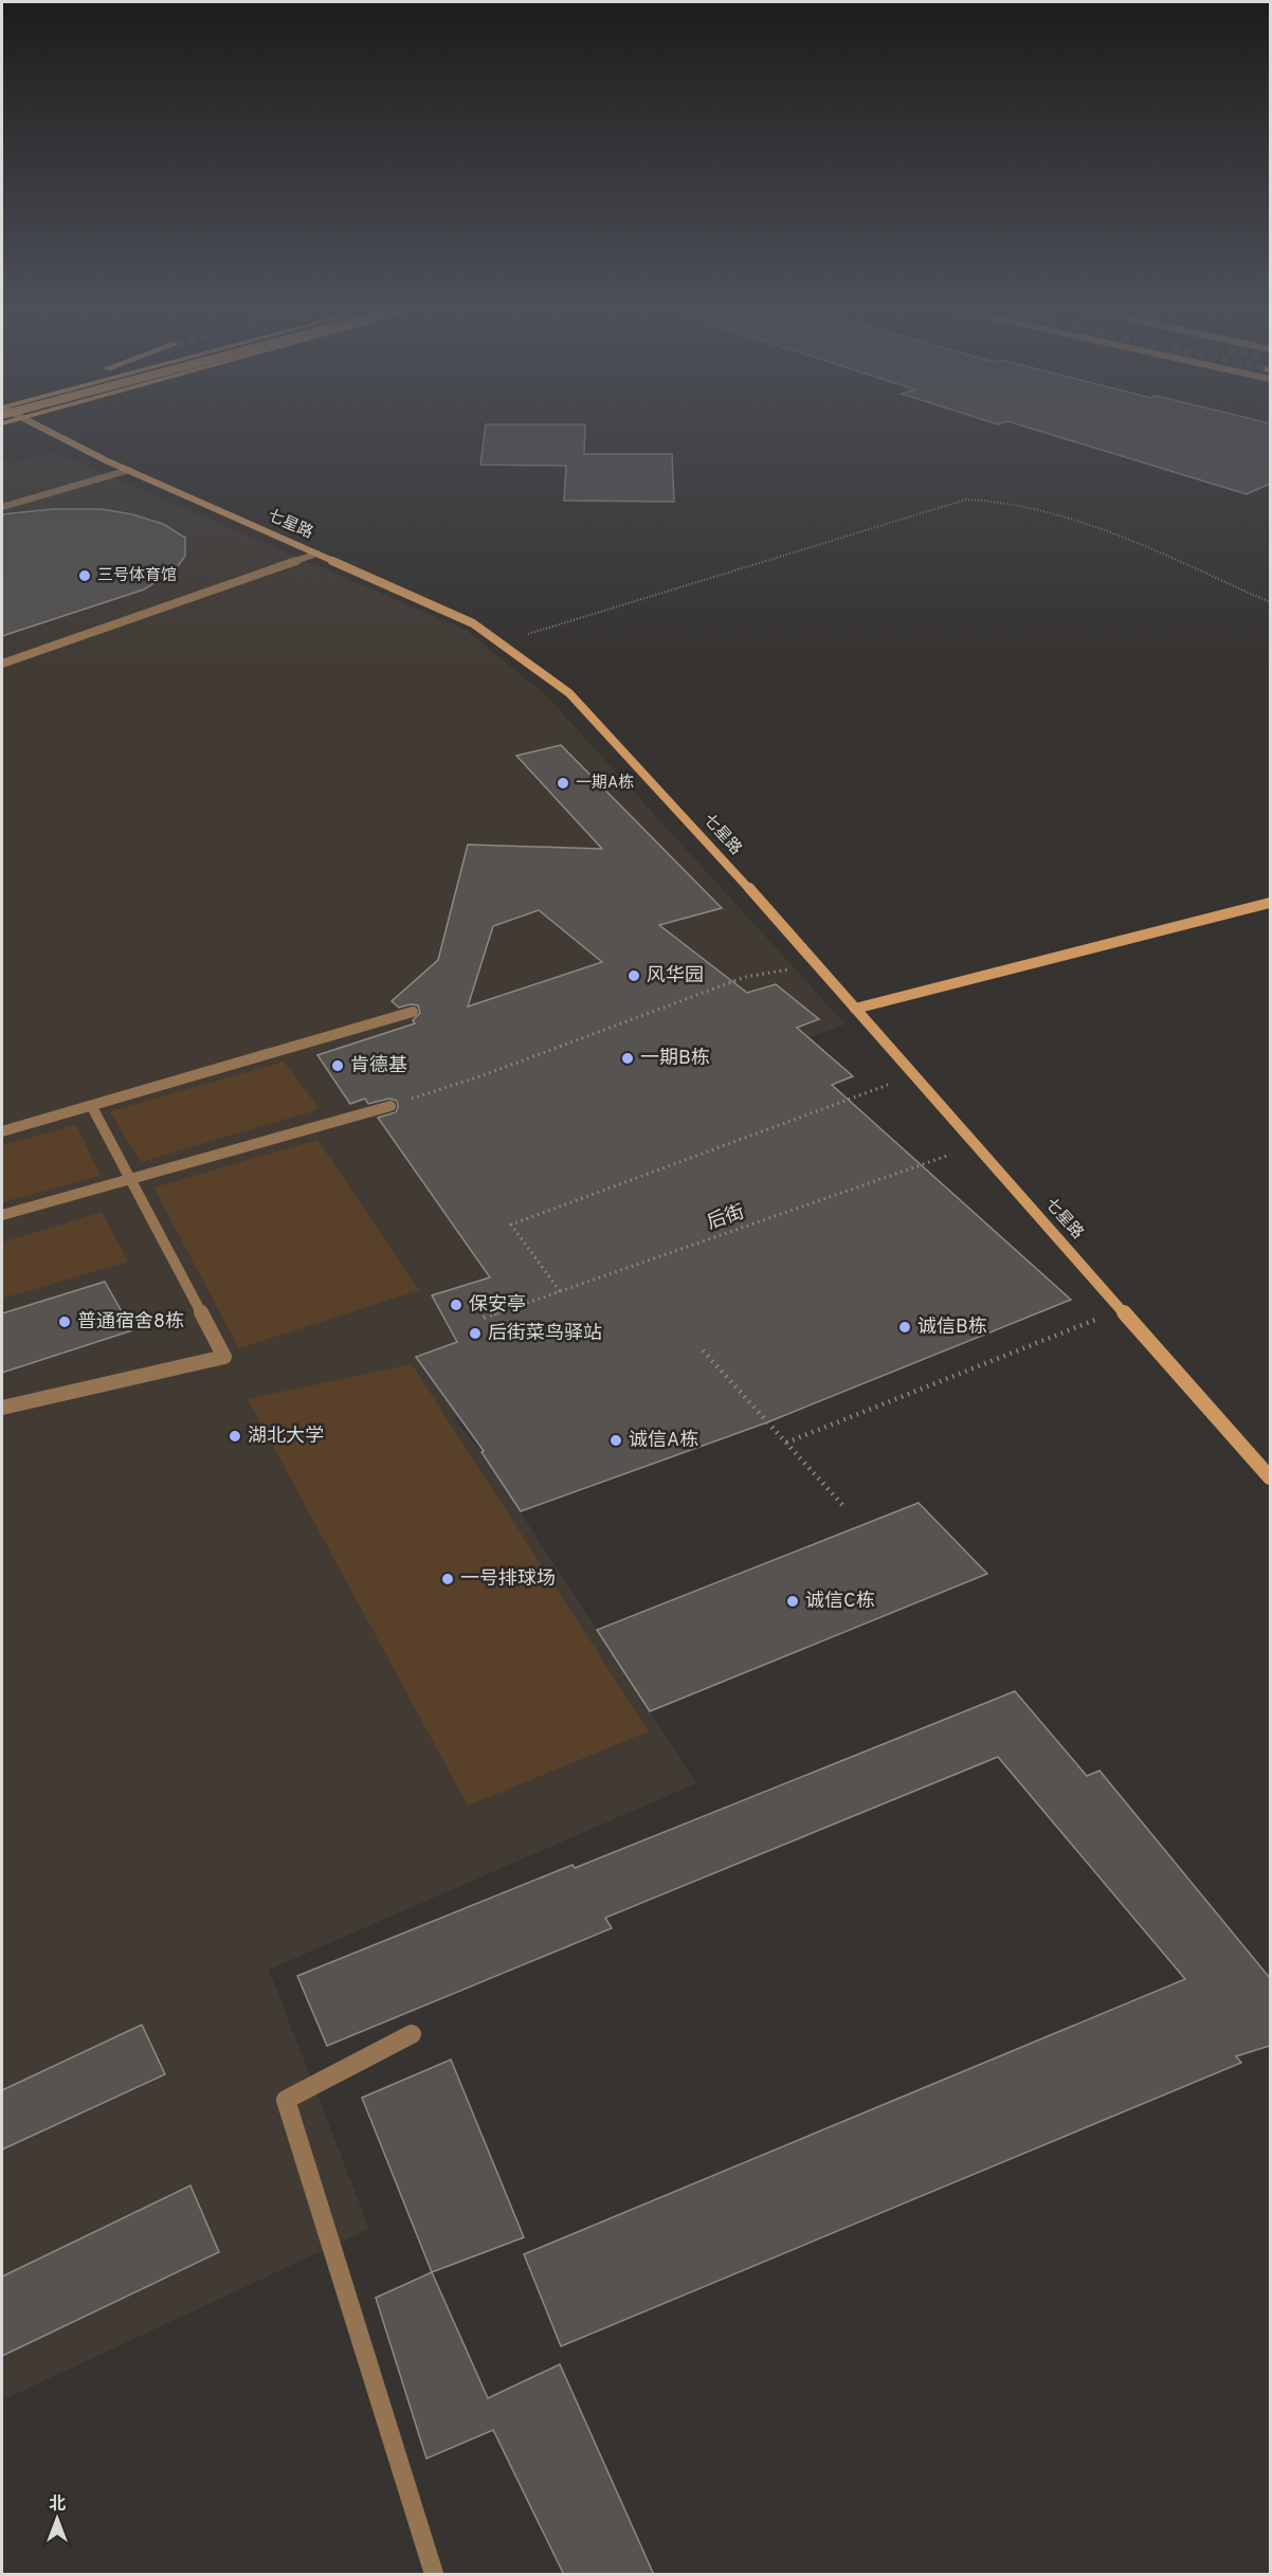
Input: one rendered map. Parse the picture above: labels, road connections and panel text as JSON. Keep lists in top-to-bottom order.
{
  "streets": {
    "street": ["七星路"],
    "path": ["后街"]
  },
  "crossings": [
    ["七星路", "后街"]
  ],
  "places": [
    "三号体育馆",
    "一期A栋",
    "风华园",
    "一期B栋",
    "肯德基",
    "保安亭",
    "普通宿舍8栋",
    "诚信B栋",
    "后街菜鸟驿站",
    "湖北大学",
    "诚信A栋",
    "一号排球场",
    "诚信C栋"
  ],
  "north": "top"
}
